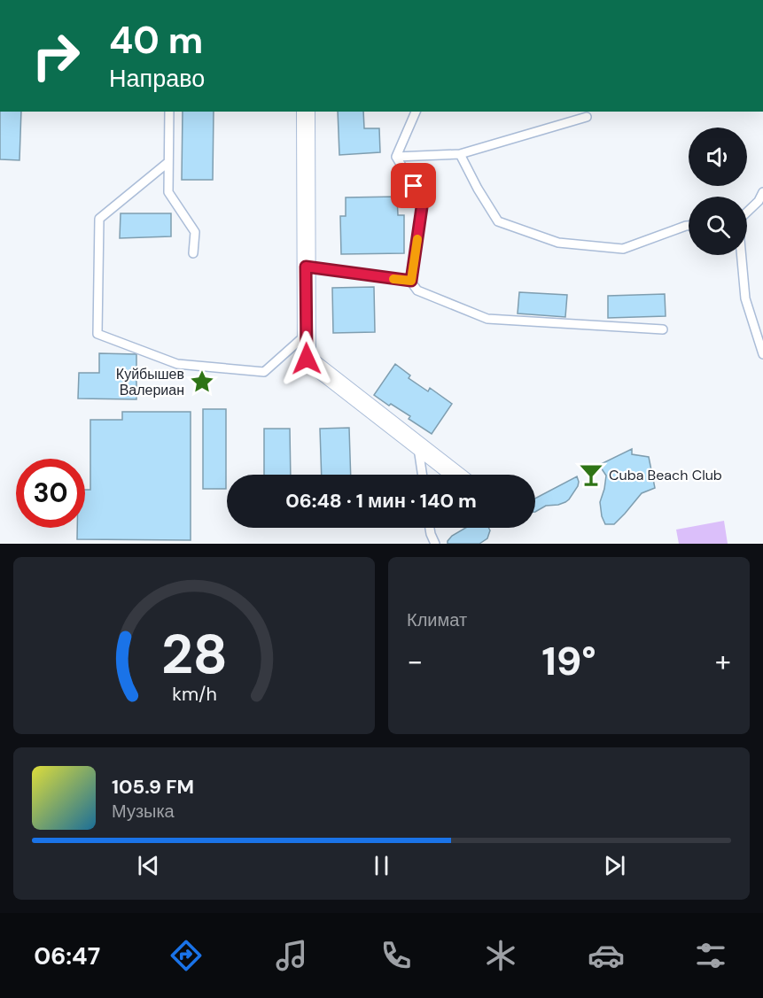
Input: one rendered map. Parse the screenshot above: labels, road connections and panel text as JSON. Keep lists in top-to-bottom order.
{
  "places": {
    "place": ["Куйбышев Валериан"],
    "bar": ["Cuba Beach Club"]
  },
  "page": {
    "turn": ["40 m", "Направо"],
    "limit": "30",
    "trip": "06:48 · 1 мин · 140 m",
    "tile": "Климат",
    "heat": ["−", "19°", "+"],
    "song": ["105.9 FM", "Музыка"],
    "tabs": "06:47",
    "gauge": ["28", "km/h"]
  }
}
